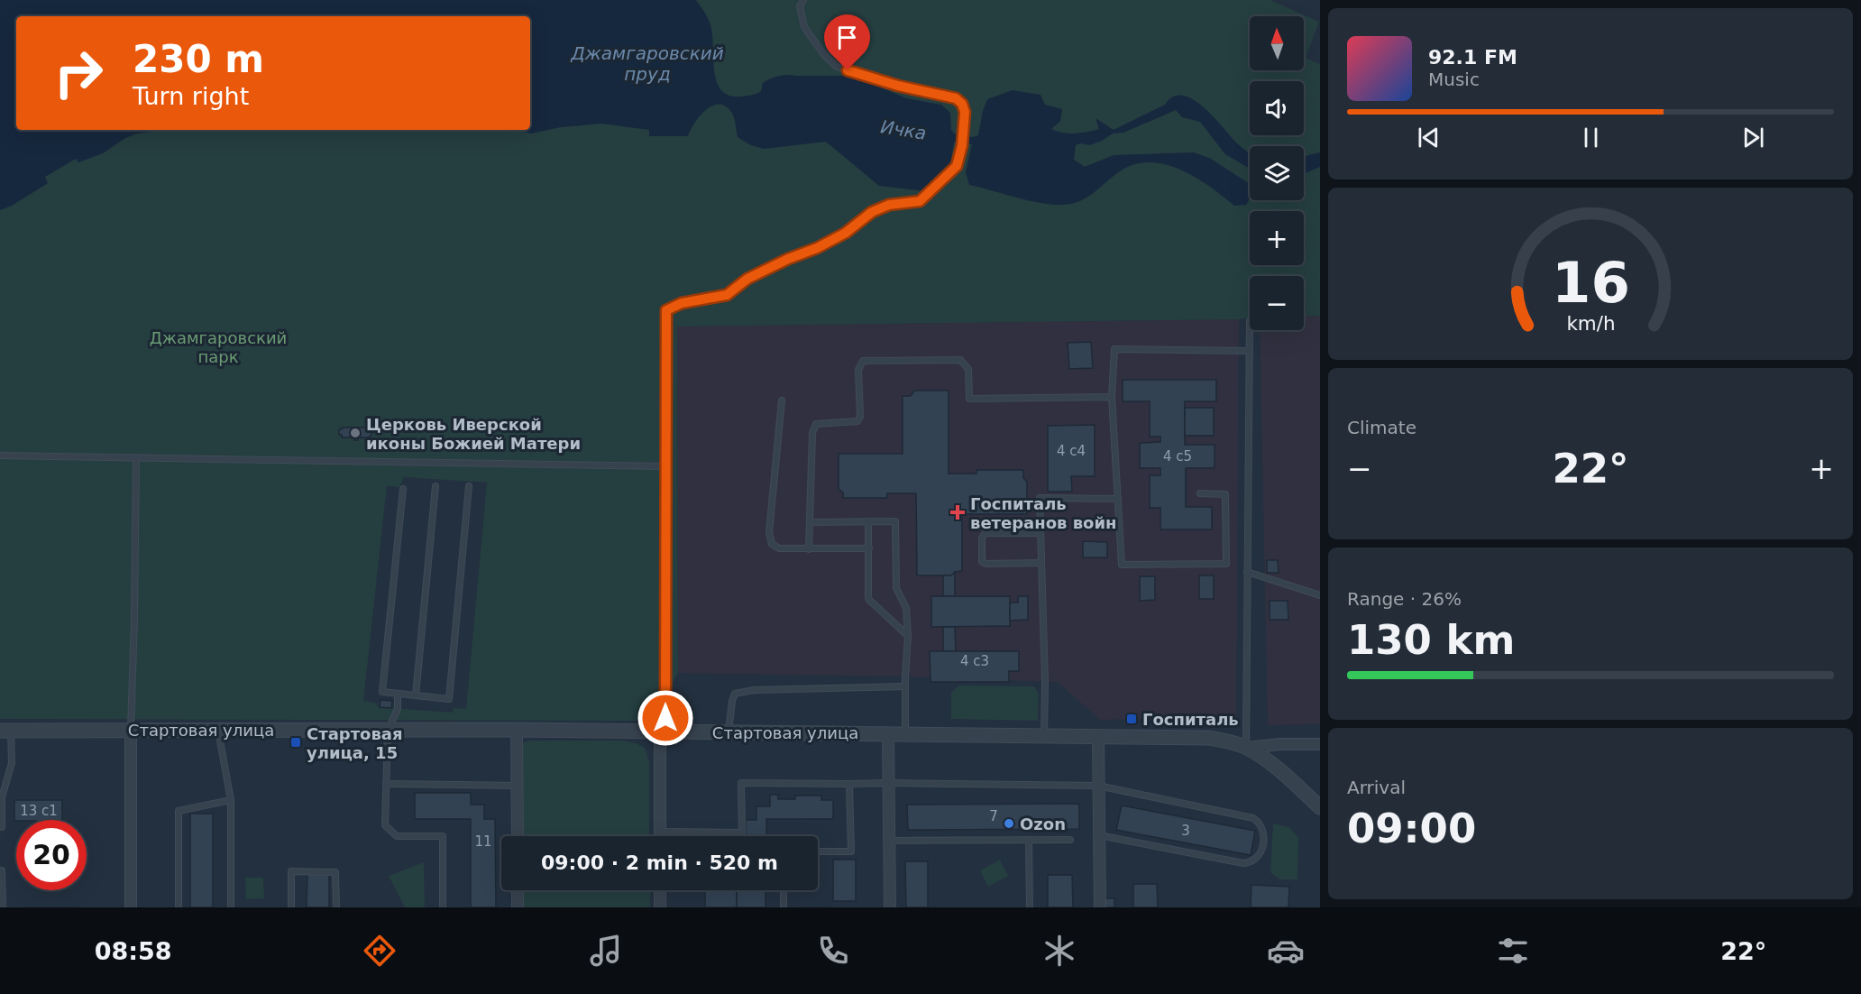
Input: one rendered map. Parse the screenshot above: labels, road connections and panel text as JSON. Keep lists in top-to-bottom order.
{
  "streets": {
    "street": ["Стартовая улица"]
  },
  "water": ["Джамгаровский пруд", "Ичка"],
  "parks": ["Джамгаровский парк"],
  "places": {
    "other": ["Церковь Иверской иконы Божией Матери", "Ozon"],
    "health": ["Госпиталь ветеранов войн"],
    "transit": ["Госпиталь", "Стартовая улица, 15"]
  },
  "house_numbers": [
    "4 с4",
    "4 с5",
    "4 с3",
    "13 с1",
    "7",
    "3",
    "11"
  ],
  "north": "top",
  "page": {
    "map_buttons": ["+", "−"],
    "turn": ["230 m", "Turn right"],
    "song": ["92.1 FM", "Music"],
    "tile": [
      "Climate",
      ["Range · 26%", "130 km"],
      ["Arrival", "09:00"]
    ],
    "heat": ["−", "22°", "+"],
    "limit": "20",
    "trip": "09:00 · 2 min · 520 m",
    "tabs": ["08:58", "22°"],
    "gauge": ["16", "km/h"]
  }
}
